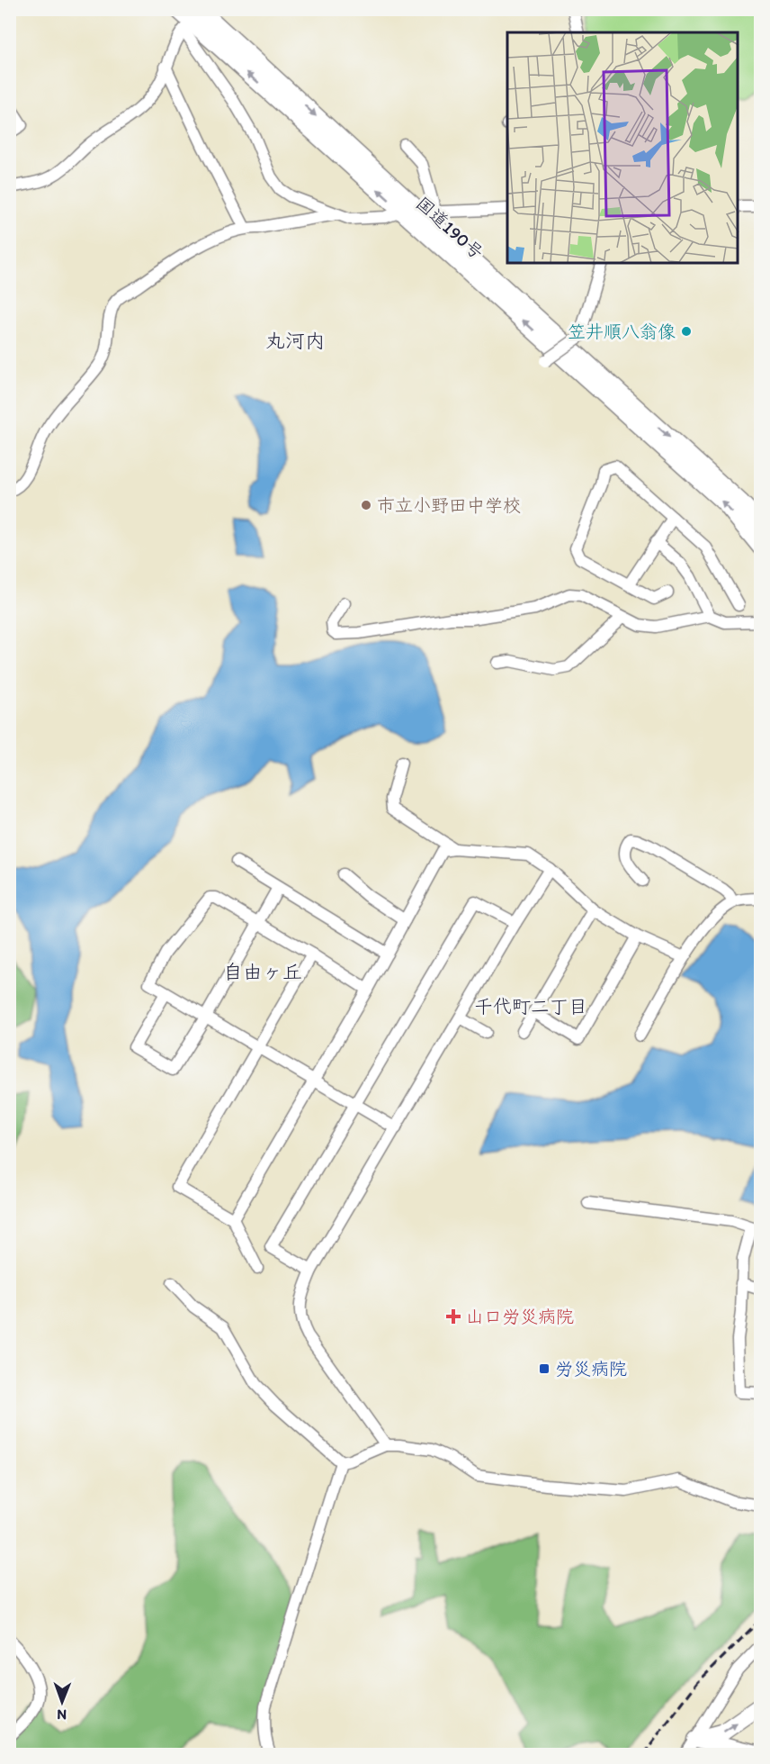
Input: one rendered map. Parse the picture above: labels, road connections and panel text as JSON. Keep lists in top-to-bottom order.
{
  "streets": {
    "highway": ["国道190号"]
  },
  "districts": ["丸河内", "自由ヶ丘", "千代町二丁目"],
  "places": {
    "other": ["笠井順八翁像", "市立小野田中学校"],
    "health": ["山口労災病院"],
    "transit": ["労災病院"]
  },
  "north": "bottom"
}
